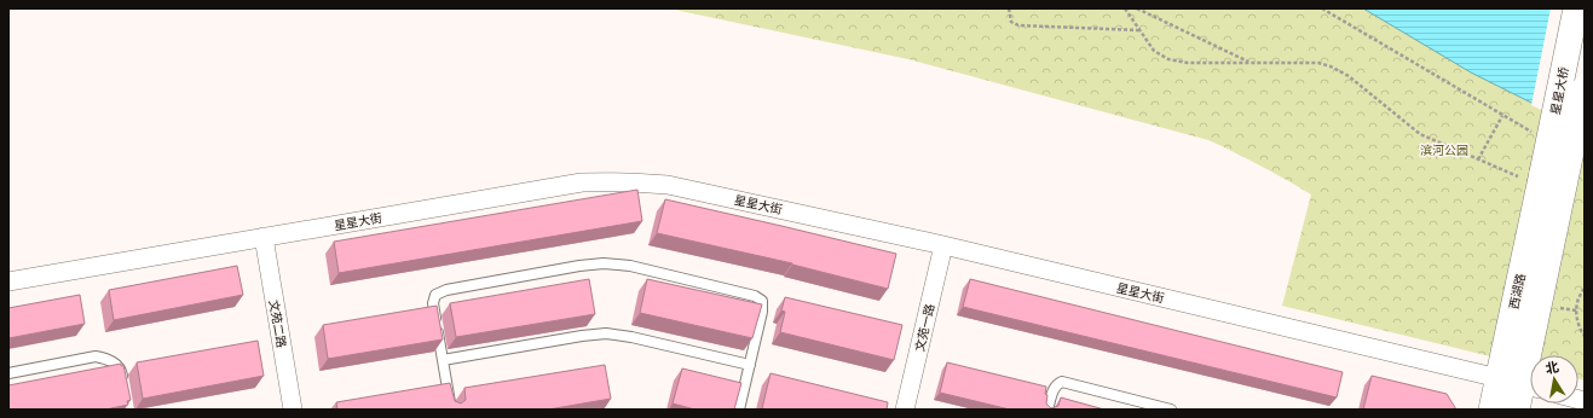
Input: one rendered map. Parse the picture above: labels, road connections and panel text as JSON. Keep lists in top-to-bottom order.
{
  "streets": {
    "main road": ["星星大桥", "西湖路"],
    "street": ["星星大街", "文苑二路", "文苑一路"]
  },
  "crossings": [
    ["星星大桥", "西湖路"],
    ["星星大街", "西湖路"],
    ["星星大街", "文苑二路"],
    ["星星大街", "文苑一路"]
  ],
  "parks": ["滨河公园"],
  "north": "top"
}
